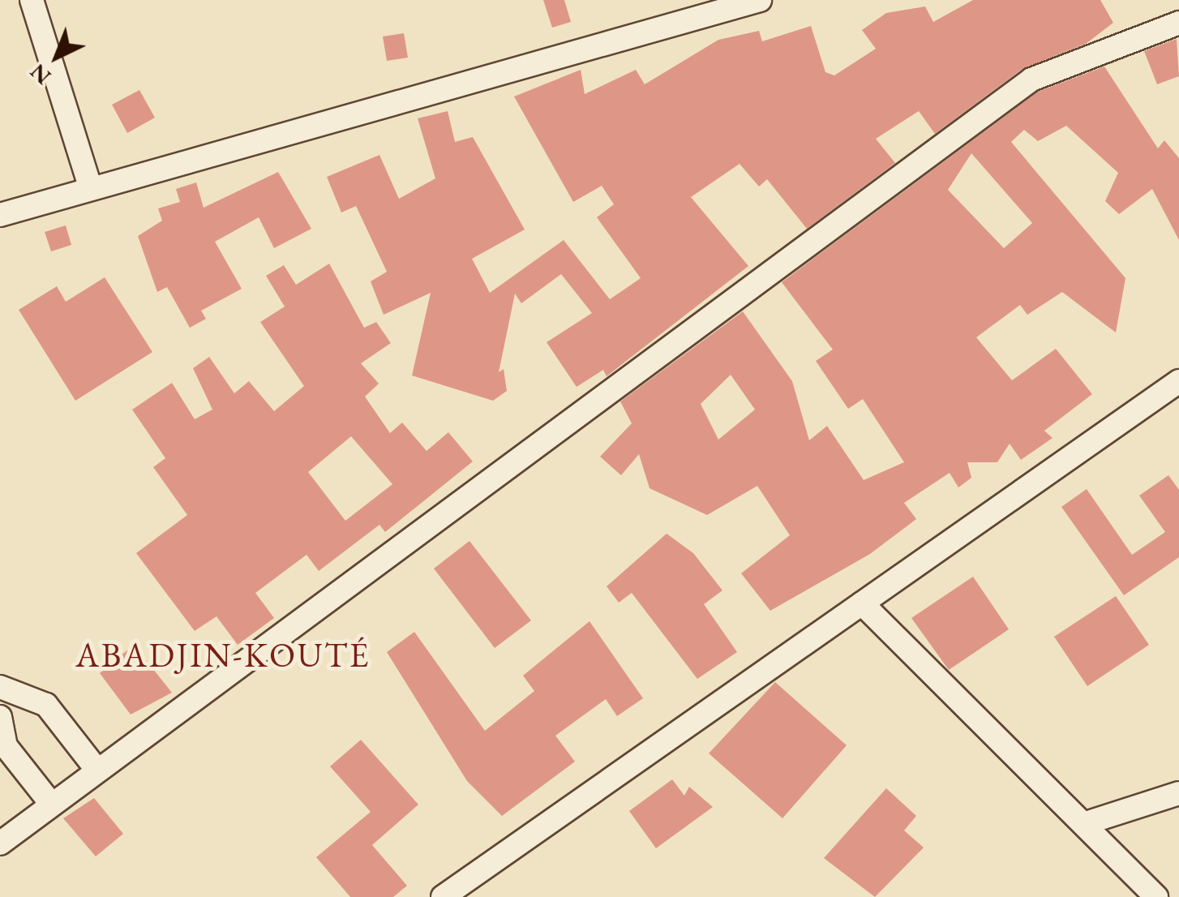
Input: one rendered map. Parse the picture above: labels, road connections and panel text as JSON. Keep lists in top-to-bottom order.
{
  "districts": ["ABADJIN-KOUTÉ"],
  "north": "bottom left"
}
